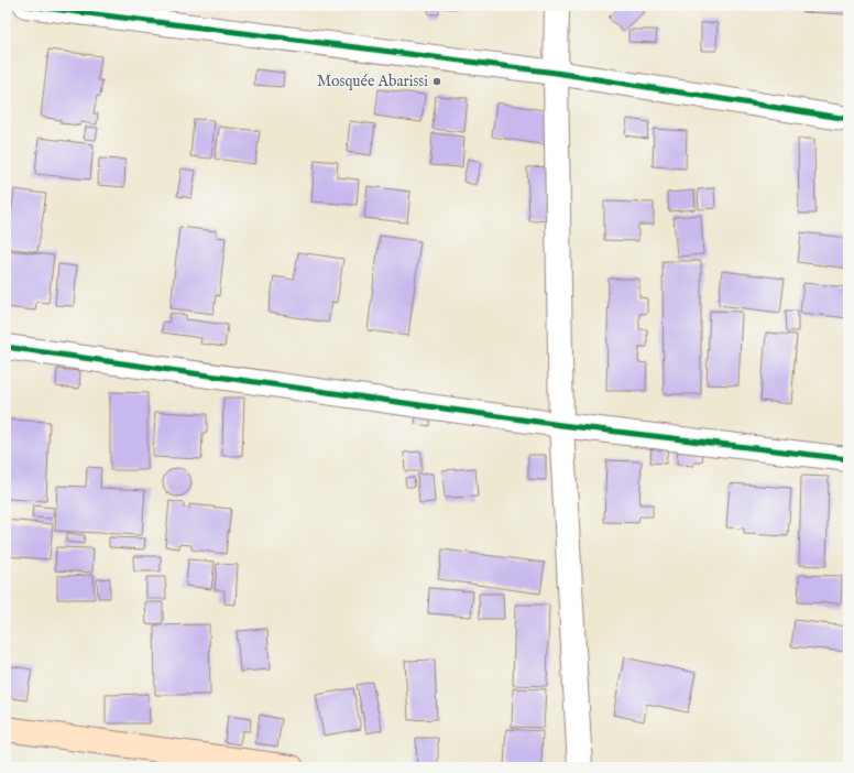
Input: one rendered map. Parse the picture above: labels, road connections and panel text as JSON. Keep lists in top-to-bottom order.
{
  "places": ["Mosquée Abarissi"]
}
